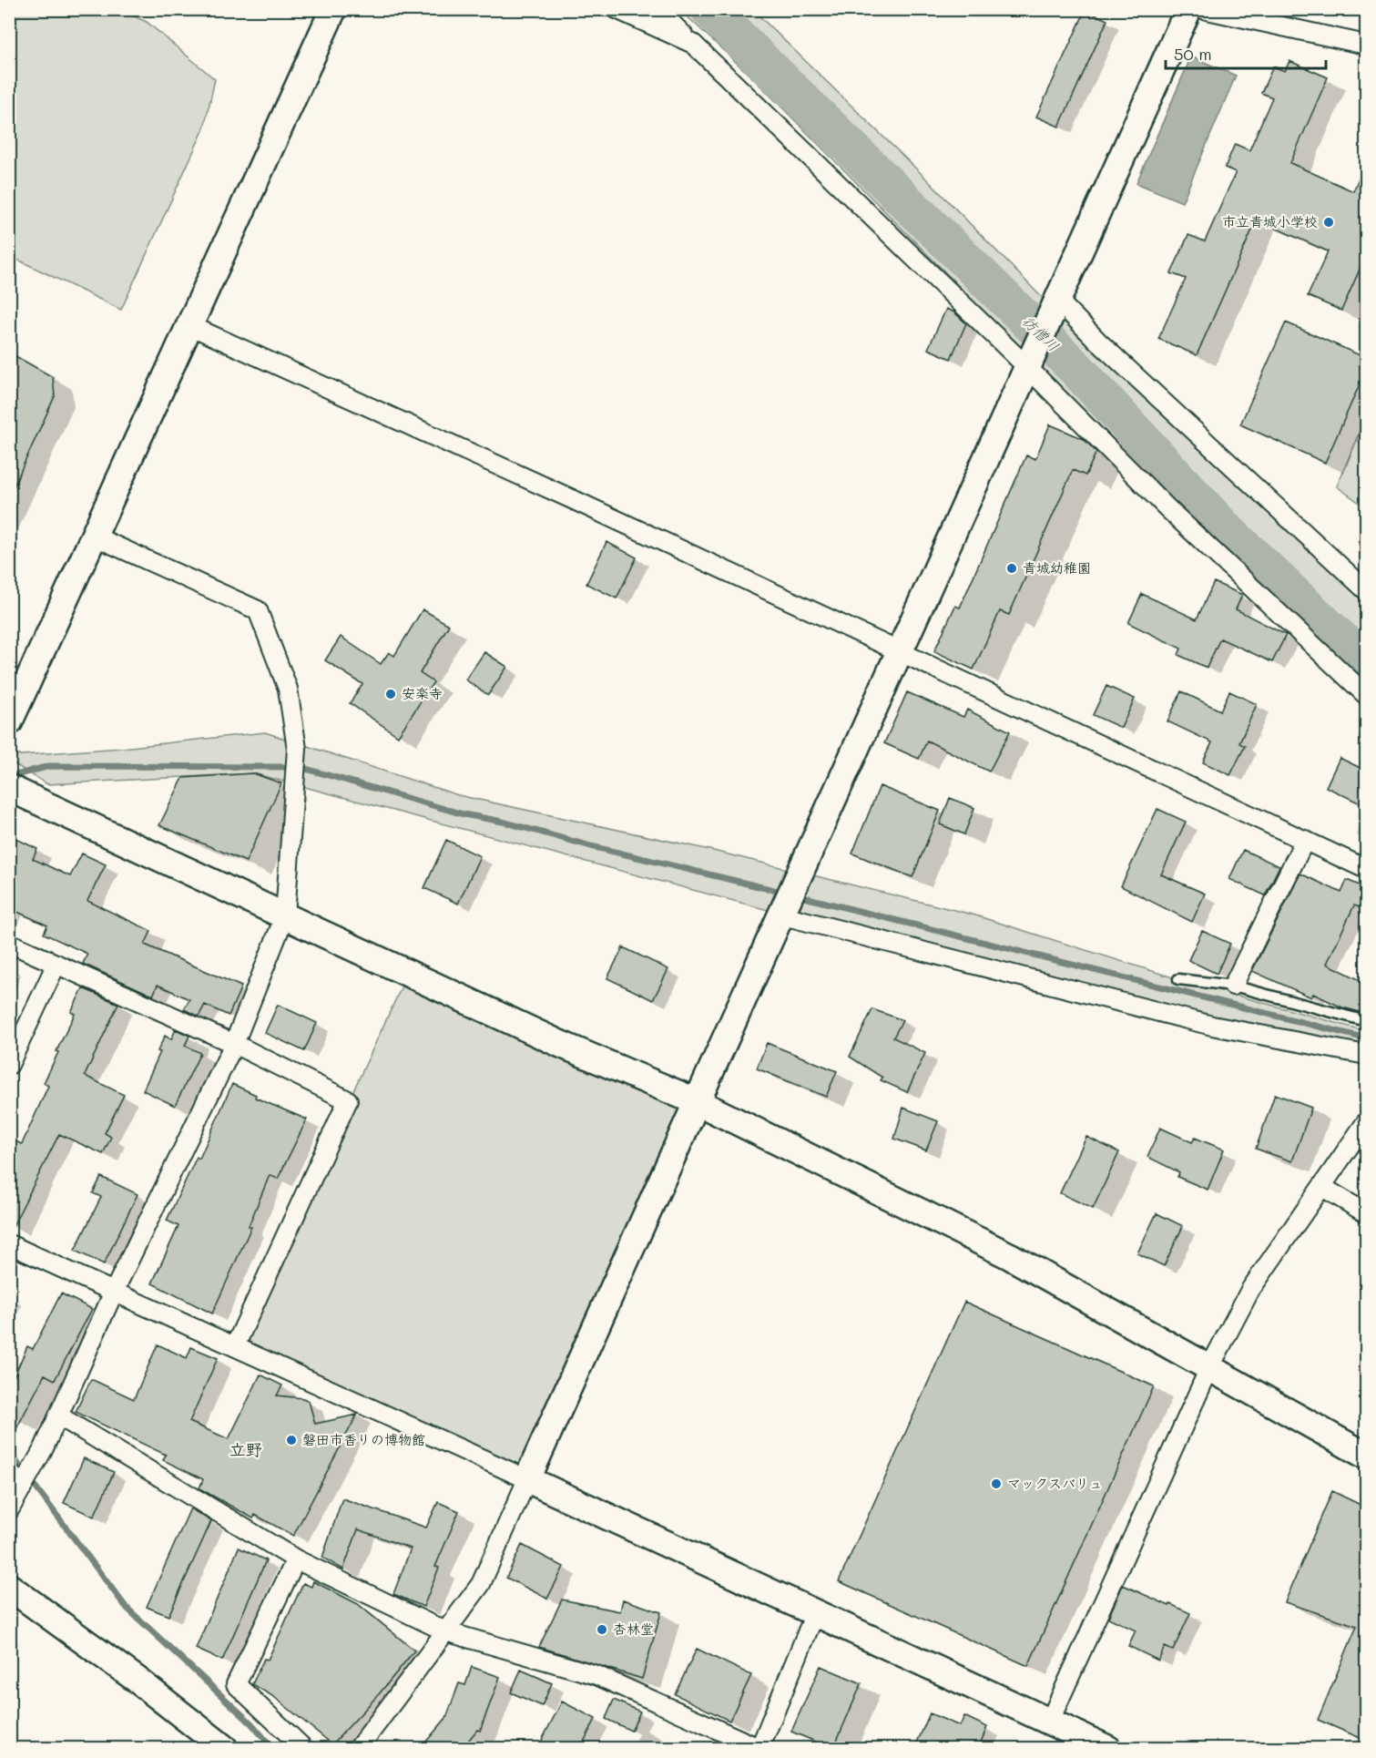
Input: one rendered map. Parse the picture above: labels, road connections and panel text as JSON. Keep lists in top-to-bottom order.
{
  "districts": ["立野"],
  "water": ["彷僧川"],
  "places": [
    "市立青城小学校",
    "青城幼稚園",
    "安楽寺",
    "磐田市香りの博物館",
    "マックスバリュ",
    "杏林堂"
  ],
  "scale_bar": "50 m"
}
